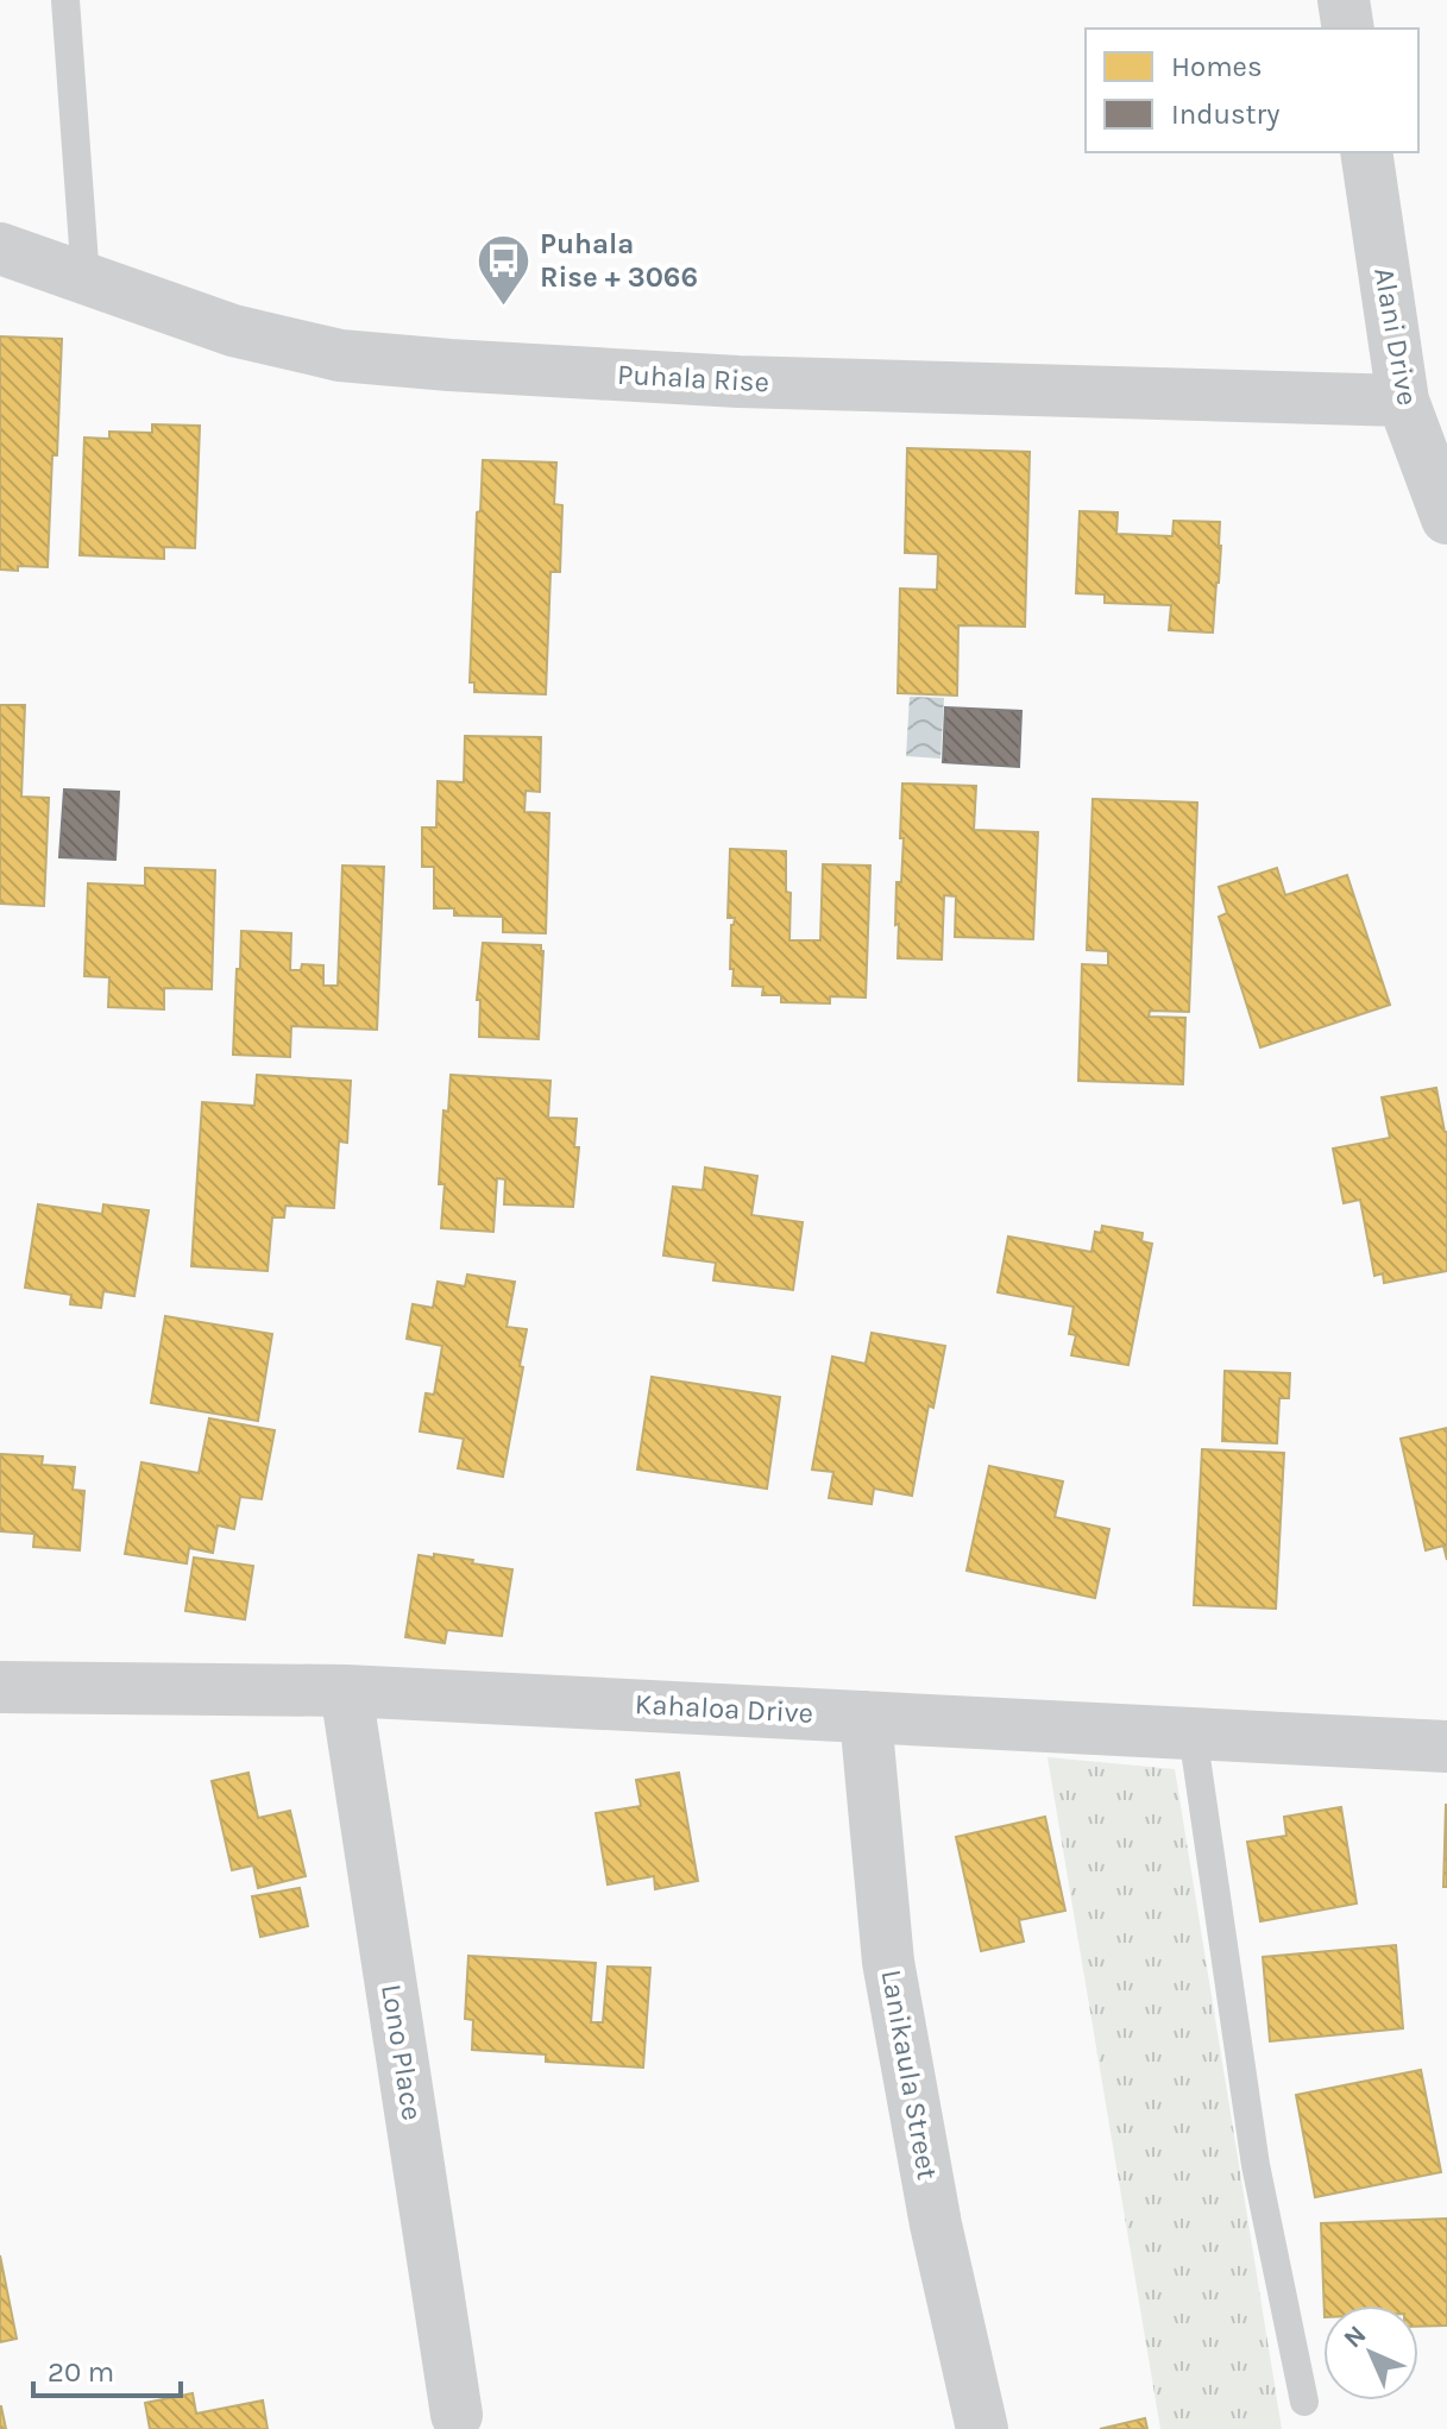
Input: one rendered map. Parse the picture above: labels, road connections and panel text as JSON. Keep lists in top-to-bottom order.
{
  "streets": {
    "street": [
      "Alani Drive",
      "Puhala Rise",
      "Kahaloa Drive",
      "Lono Place",
      "Lanikaula Street"
    ]
  },
  "crossings": [
    ["Alani Drive", "Puhala Rise"],
    ["Kahaloa Drive", "Lono Place"],
    ["Kahaloa Drive", "Lanikaula Street"]
  ],
  "places": {
    "bus stop": ["Puhala Rise + 3066"]
  },
  "legend": ["Homes", "Industry"],
  "scale_bar": "20 m",
  "north": "top left"
}
